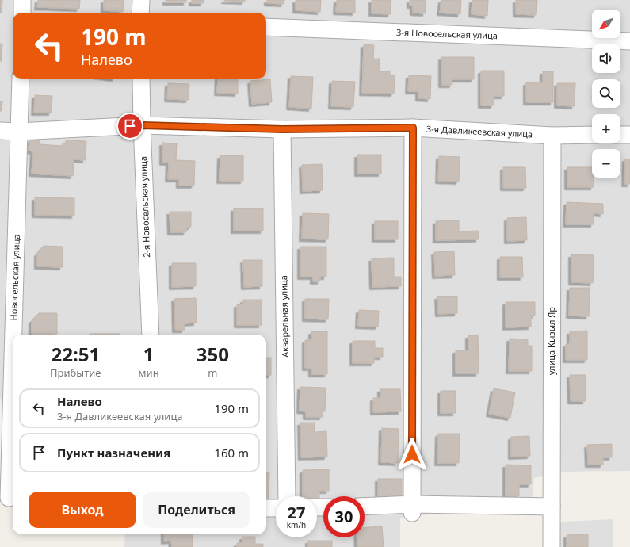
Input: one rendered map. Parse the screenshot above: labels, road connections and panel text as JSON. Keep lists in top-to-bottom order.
{
  "streets": {
    "street": [
      "3-я Новосельская улица",
      "3-я Давликеевская улица",
      "2-я Новосельская улица",
      "Новосельская улица",
      "Акварельная улица",
      "улица Кызыл Яр"
    ]
  },
  "crossings": [
    ["3-я Давликеевская улица", "2-я Новосельская улица"],
    ["3-я Давликеевская улица", "Новосельская улица"],
    ["3-я Давликеевская улица", "Акварельная улица"],
    ["3-я Давликеевская улица", "улица Кызыл Яр"]
  ],
  "north": "bottom left",
  "page": {
    "map_buttons": ["+", "−"],
    "turn": ["190 m", "Налево"],
    "eta": [
      "22:51",
      "Прибытие",
      "1",
      "мин",
      "350",
      "m"
    ],
    "list": [
      {
        "name": "Налево",
        "note": "3-я Давликеевская улица",
        "value": "190 m"
      },
      {
        "name": "Пункт назначения",
        "value": "160 m"
      }
    ],
    "buttons": ["Выход", "Поделиться"],
    "speed": "27 km/h",
    "limit": "30"
  }
}
